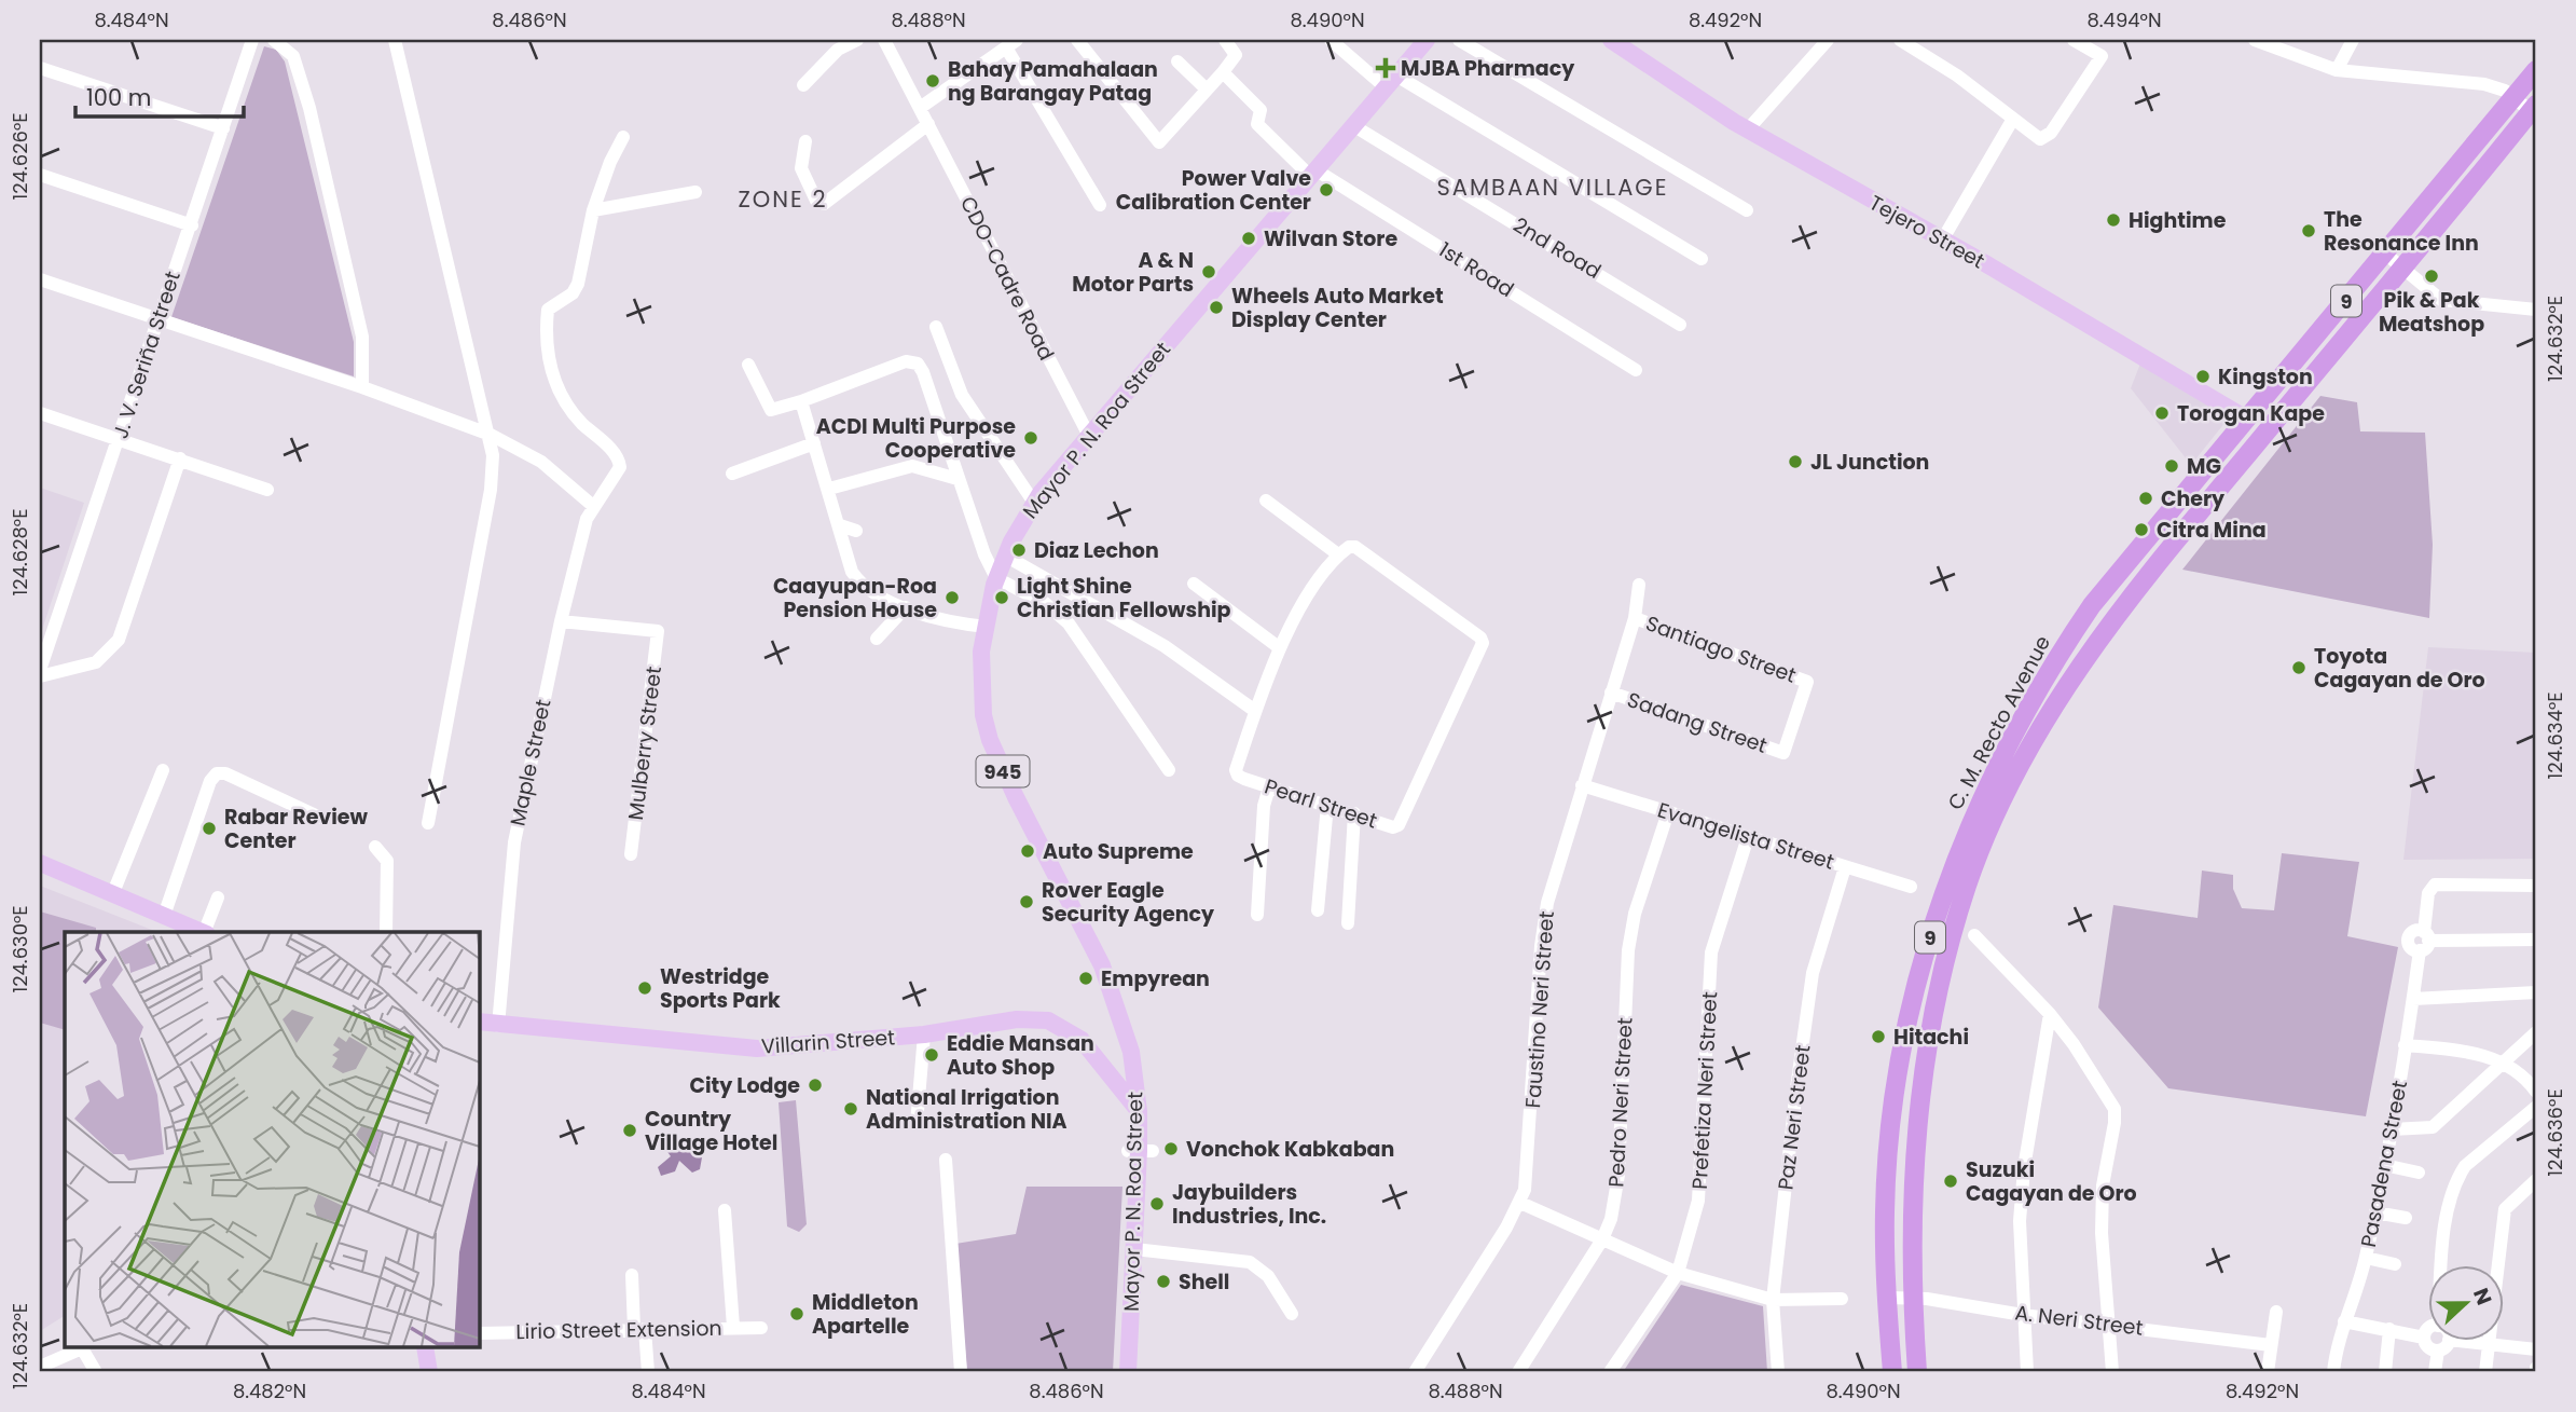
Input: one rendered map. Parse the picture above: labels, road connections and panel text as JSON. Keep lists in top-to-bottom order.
{
  "streets": {
    "highway": ["9", "C. M. Recto Avenue"],
    "main road": [
      "Tejero Street",
      "Mayor P. N. Roa Street",
      "945",
      "Villarin Street"
    ],
    "street": [
      "2nd Road",
      "1st Road",
      "CDO-Cadre Road",
      "J. V. Seriña Street",
      "Santiago Street",
      "Sadang Street",
      "Mulberry Street",
      "Maple Street",
      "Pearl Street",
      "Evangelista Street",
      "Faustino Neri Street",
      "Prefetiza Neri Street",
      "Pedro Neri Street",
      "Paz Neri Street",
      "Pasadena Street",
      "A. Neri Street",
      "Lirio Street Extension"
    ]
  },
  "crossings": [
    ["Tejero Street", "C. M. Recto Avenue"],
    ["2nd Road", "Mayor P. N. Roa Street"],
    ["1st Road", "Mayor P. N. Roa Street"],
    ["CDO-Cadre Road", "Mayor P. N. Roa Street"],
    ["Mayor P. N. Roa Street", "Villarin Street"],
    ["Santiago Street", "Sadang Street"],
    ["Santiago Street", "Faustino Neri Street"],
    ["Sadang Street", "Faustino Neri Street"],
    ["C. M. Recto Avenue", "A. Neri Street"],
    ["Mulberry Street", "Maple Street"],
    ["Maple Street", "Villarin Street"],
    ["Evangelista Street", "Faustino Neri Street"],
    ["Evangelista Street", "Prefetiza Neri Street"],
    ["Evangelista Street", "Pedro Neri Street"],
    ["Evangelista Street", "Paz Neri Street"]
  ],
  "districts": ["SAMBAAN VILLAGE", "ZONE 2"],
  "places": {
    "health": ["MJBA Pharmacy"],
    "other": [
      "Bahay Pamahalaan ng Barangay Patag",
      "Power Valve Calibration Center",
      "Hightime",
      "The Resonance Inn",
      "Wilvan Store",
      "A & N Motor Parts",
      "Pik & Pak Meatshop",
      "Wheels Auto Market Display Center",
      "Kingston",
      "Torogan Kape",
      "ACDI Multi Purpose Cooperative",
      "JL Junction",
      "MG",
      "Chery",
      "Citra Mina",
      "Diaz Lechon",
      "Caayupan-Roa Pension House",
      "Light Shine Christian Fellowship",
      "Toyota Cagayan de Oro",
      "Rabar Review Center",
      "Auto Supreme",
      "Rover Eagle Security Agency",
      "Empyrean",
      "Westridge Sports Park",
      "Hitachi",
      "Eddie Mansan Auto Shop",
      "City Lodge",
      "National Irrigation Administration NIA",
      "Country Village Hotel",
      "Vonchok Kabkaban",
      "Suzuki Cagayan de Oro",
      "Jaybuilders Industries, Inc.",
      "Shell",
      "Middleton Apartelle"
    ]
  },
  "scale_bar": "100 m",
  "north": "right",
  "coordinates": [
    "8.484°N",
    "8.486°N",
    "8.488°N",
    "8.490°N",
    "8.492°N",
    "8.494°N",
    "124.626°E",
    "124.632°E",
    "124.628°E",
    "124.634°E",
    "124.630°E",
    "124.636°E",
    "8.482°N"
  ]
}
